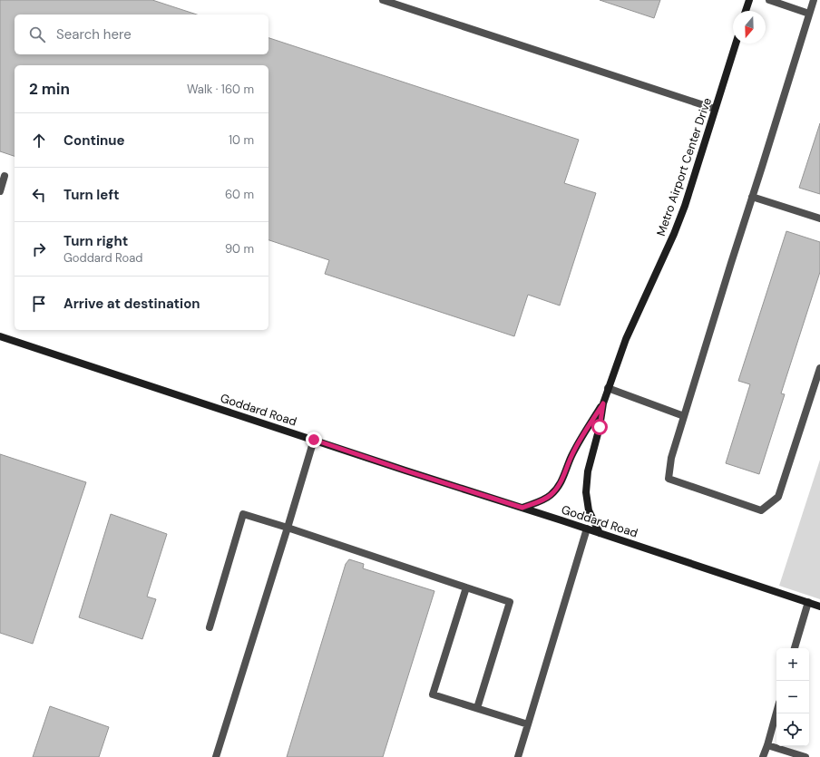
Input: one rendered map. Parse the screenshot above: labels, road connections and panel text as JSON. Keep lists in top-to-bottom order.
{
  "streets": {
    "main road": ["Metro Airport Center Drive", "Goddard Road"]
  },
  "crossings": [
    ["Metro Airport Center Drive", "Goddard Road"]
  ],
  "north": "bottom",
  "page": {
    "search": "Search here",
    "heading": ["2 min", "Walk · 160 m"],
    "list": [
      ["Continue", "10 m"],
      ["Turn left", "60 m"],
      ["Turn right", "Goddard Road", "90 m"],
      "Arrive at destination"
    ],
    "map_buttons": ["+", "−"]
  }
}
